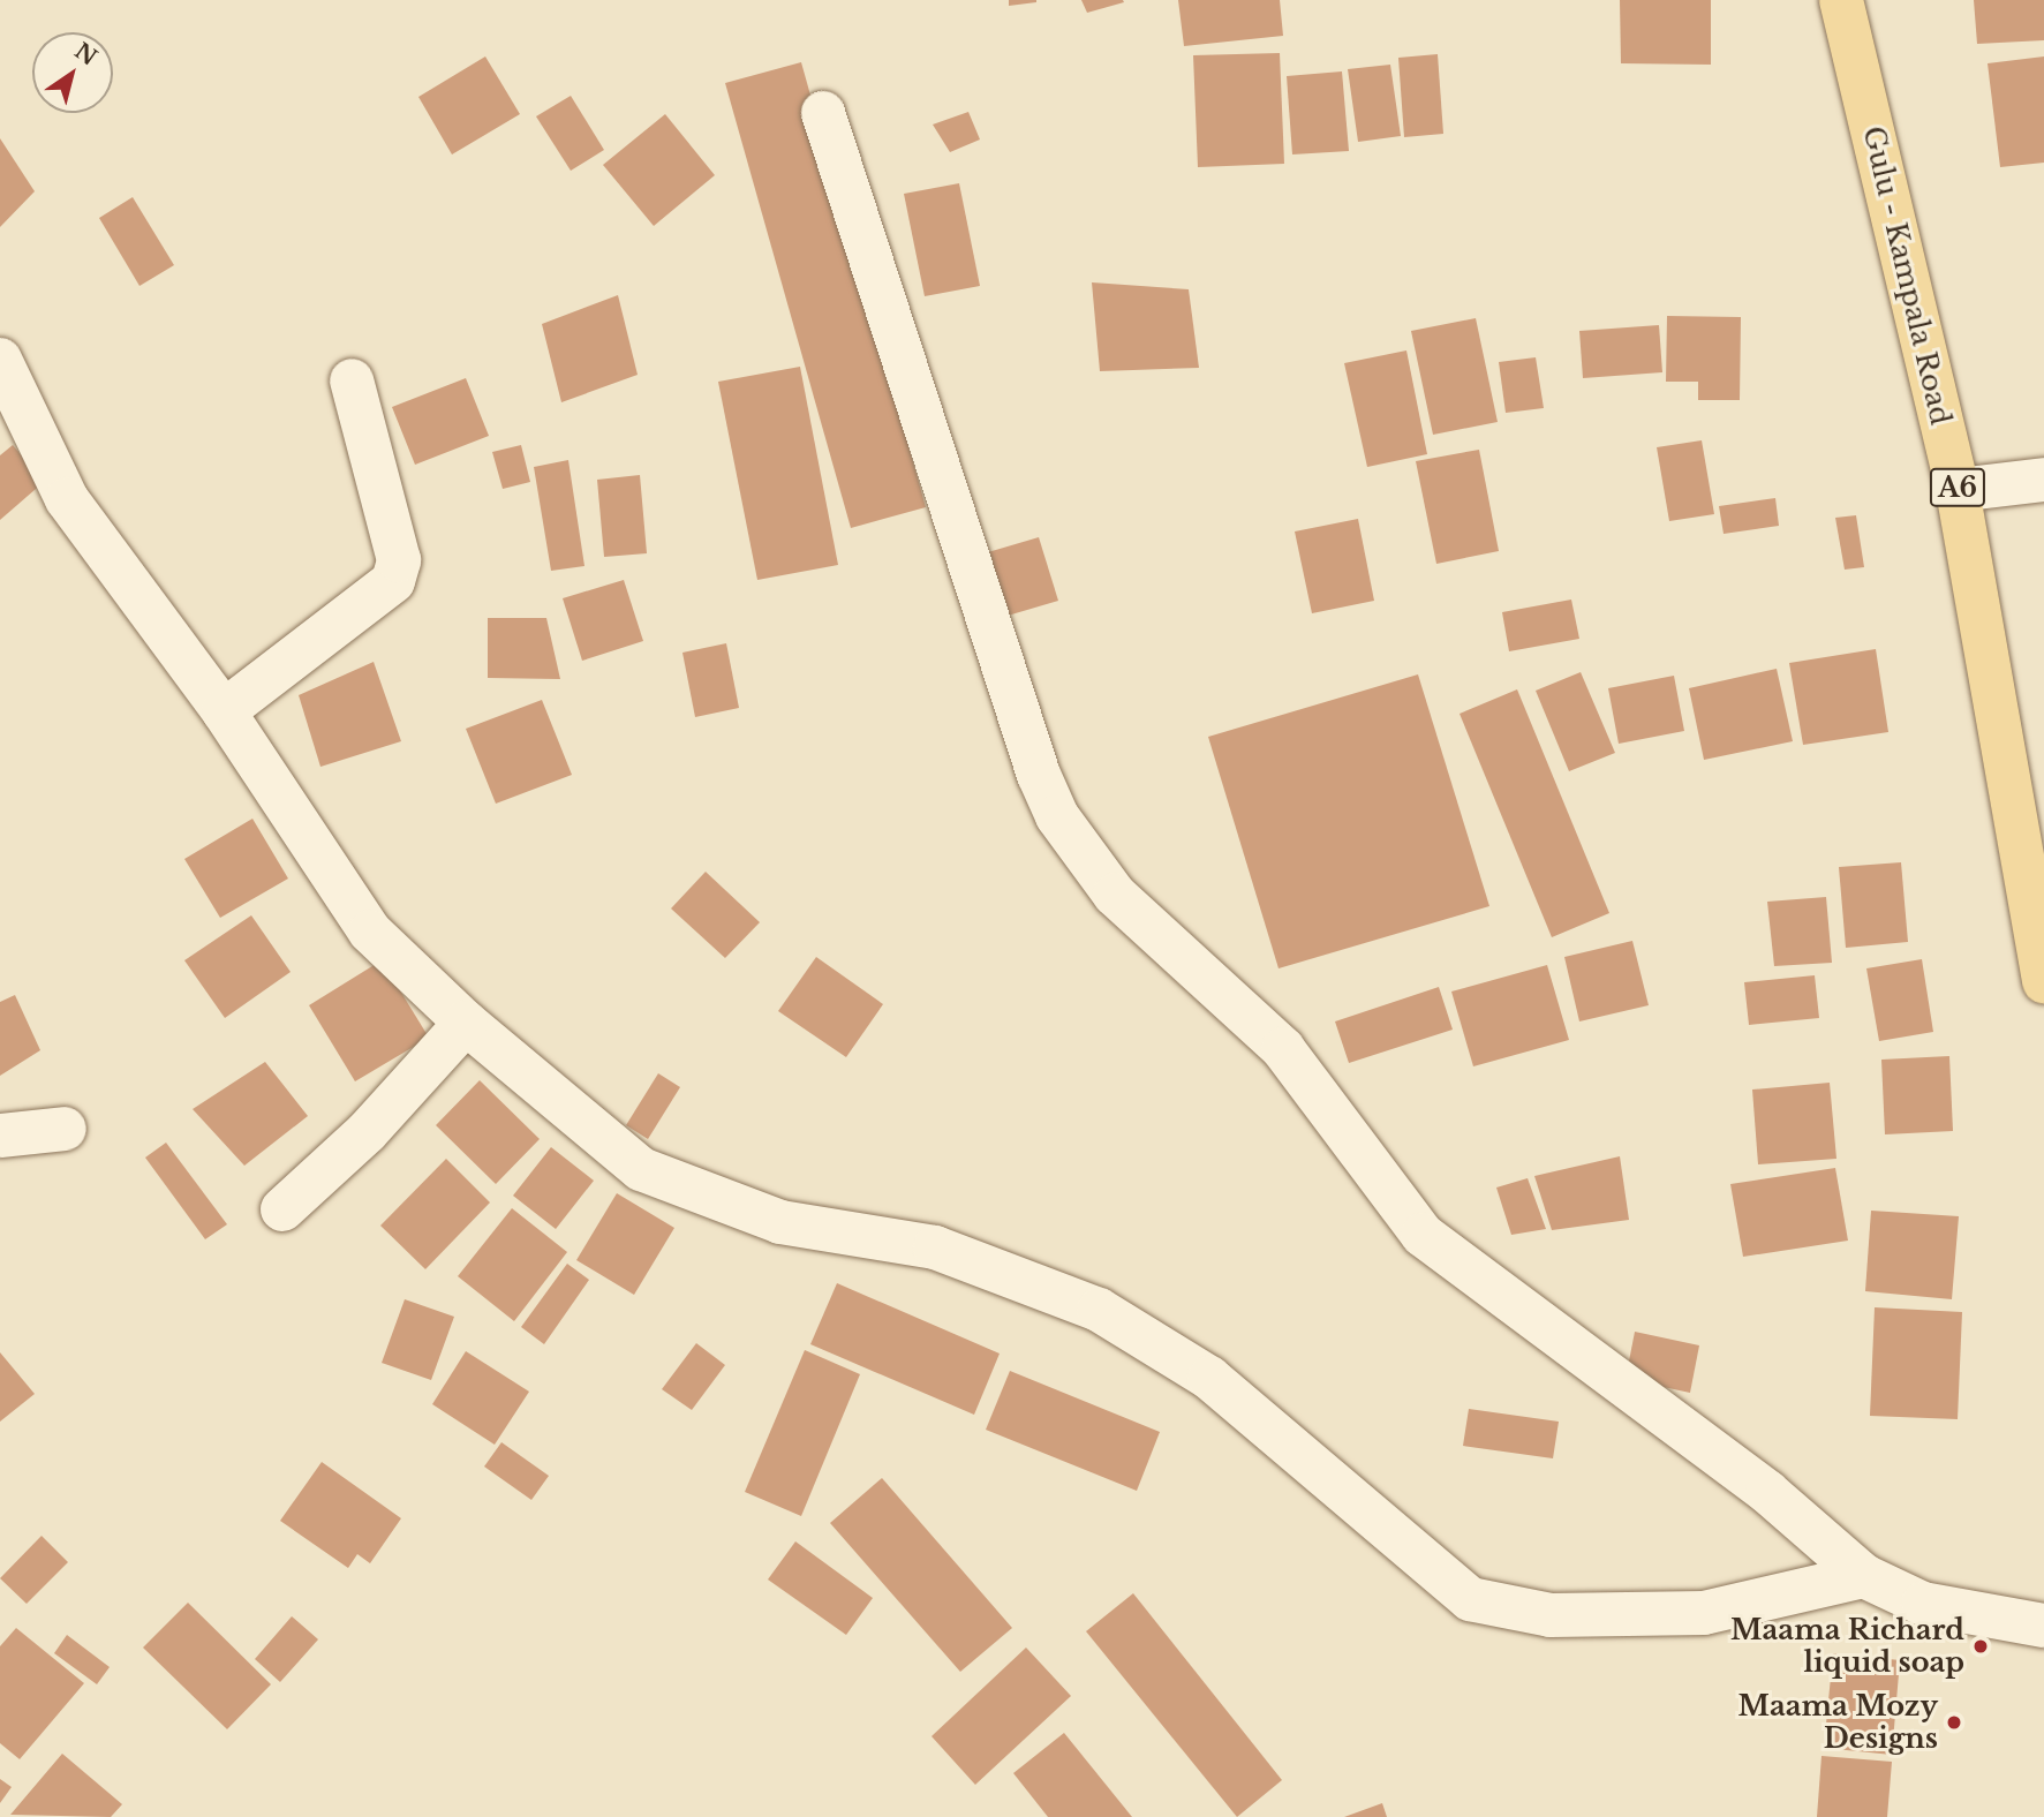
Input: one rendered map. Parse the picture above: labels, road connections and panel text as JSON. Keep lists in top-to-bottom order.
{
  "streets": {
    "main road": ["Gulu - Kampala Road", "A6"]
  },
  "places": ["Maama Richard liquid soap", "Maama Mozy Designs"],
  "north": "top right"
}
